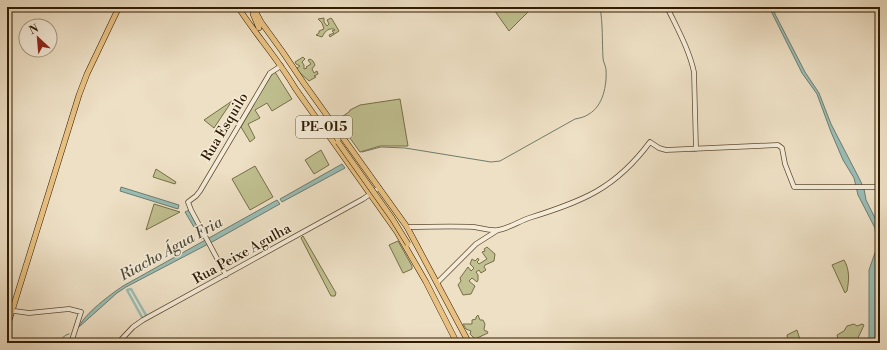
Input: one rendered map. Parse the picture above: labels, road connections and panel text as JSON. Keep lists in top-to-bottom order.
{
  "streets": {
    "main road": ["PE-015"],
    "street": ["Rua Esquilo", "Rua Peixe Agulha"]
  },
  "crossings": [
    ["Rua Esquilo", "PE-015"],
    ["Rua Esquilo", "Rua Peixe Agulha"],
    ["PE-015", "Rua Peixe Agulha"]
  ],
  "water": ["Riacho Água Fria"],
  "north": "top left"
}
